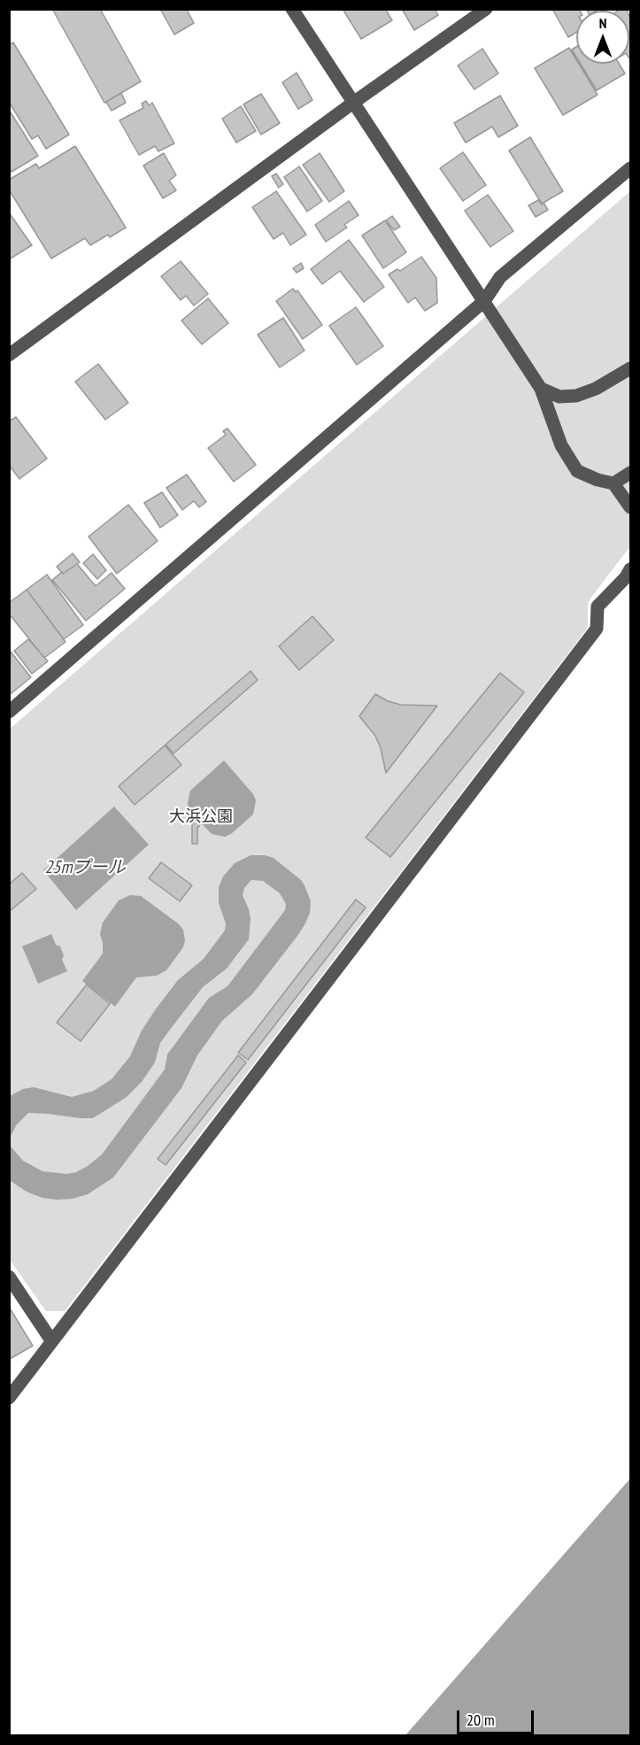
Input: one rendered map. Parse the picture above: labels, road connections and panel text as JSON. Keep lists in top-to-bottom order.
{
  "water": ["25mプール"],
  "parks": ["大浜公園"],
  "scale_bar": "20 m",
  "north": "top"
}
